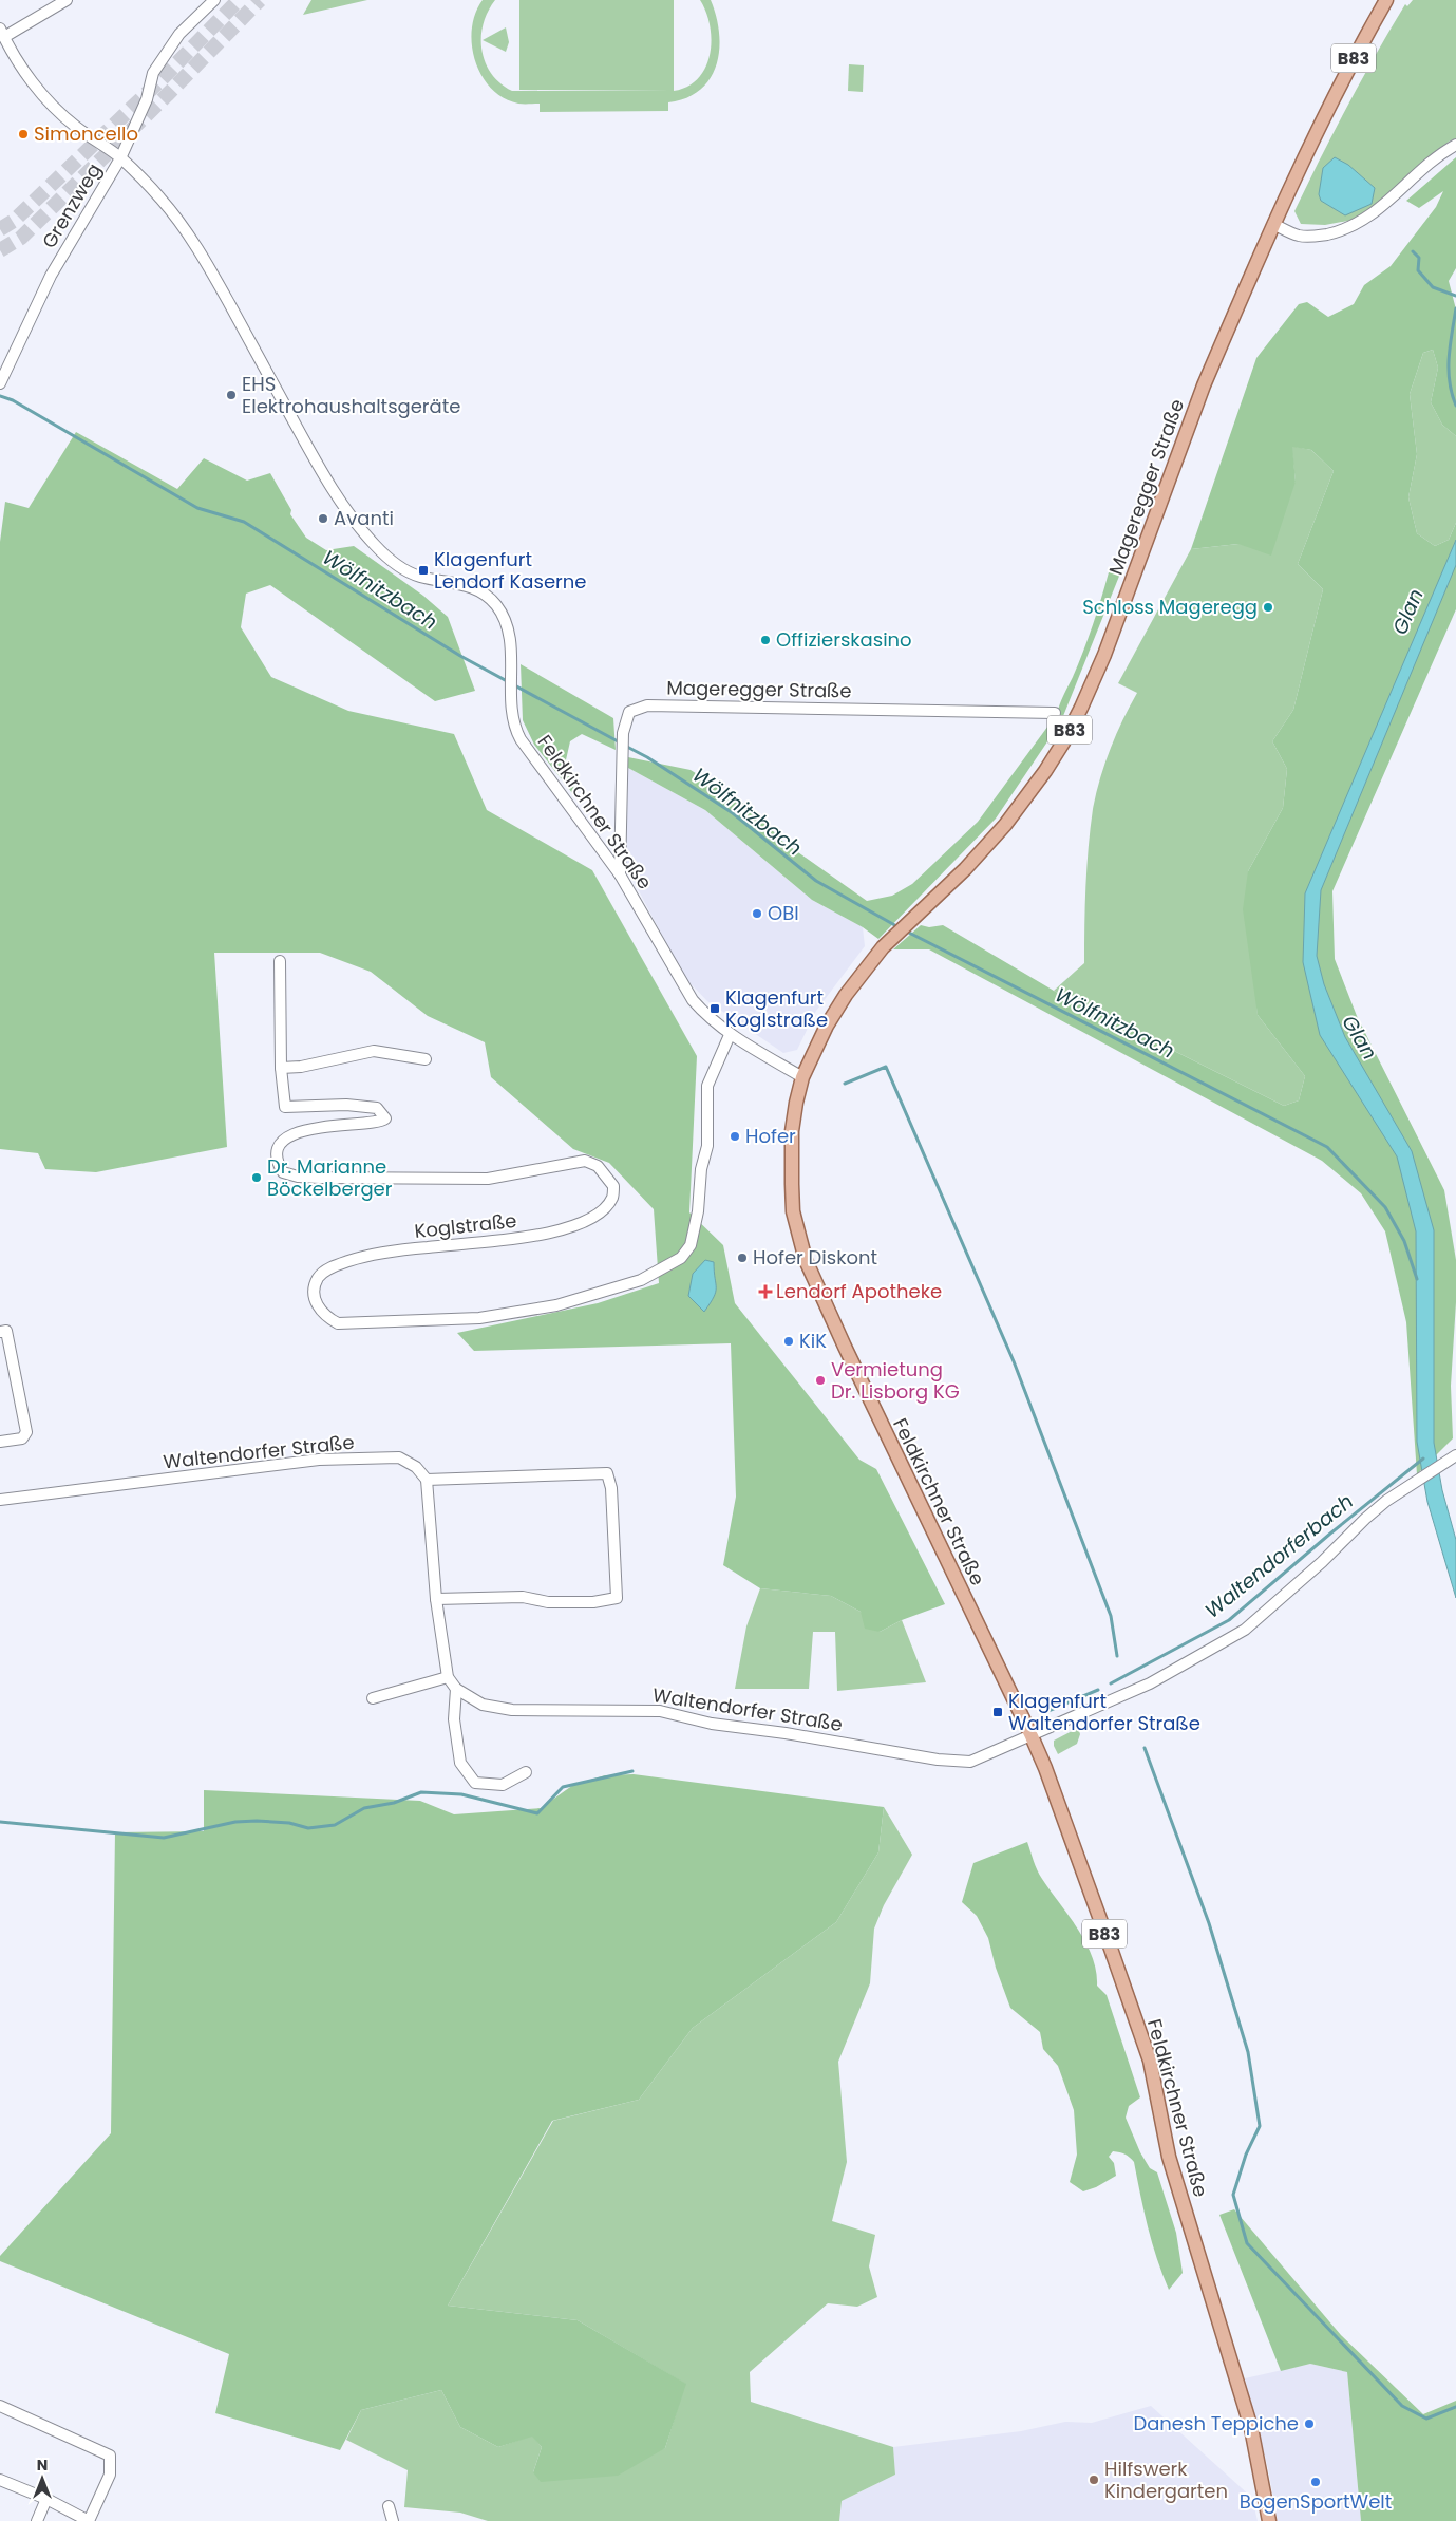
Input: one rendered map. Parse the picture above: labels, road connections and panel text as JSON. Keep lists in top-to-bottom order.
{
  "streets": {
    "main road": ["B83", "Mageregger Straße", "Feldkirchner Straße"],
    "street": ["Grenzweg", "Koglstraße", "Waltendorfer Straße"]
  },
  "crossings": [
    ["Grenzweg", "Feldkirchner Straße"],
    ["Mageregger Straße", "Feldkirchner Straße"],
    ["Feldkirchner Straße", "Koglstraße"],
    ["Feldkirchner Straße", "Waltendorfer Straße"]
  ],
  "water": ["Wölfnitzbach", "Glan", "Waltendorferbach"],
  "places": {
    "other": [
      "Simoncello",
      "EHS Elektrohaushaltsgeräte",
      "Avanti",
      "Schloss Mageregg",
      "Offizierskasino",
      "OBI",
      "Hofer",
      "Dr. Marianne Böckelberger",
      "Hofer Diskont",
      "KiK",
      "Vermietung Dr. Lisborg KG",
      "Danesh Teppiche",
      "Hilfswerk Kindergarten",
      "BogenSportWelt"
    ],
    "transit": ["Klagenfurt Lendorf Kaserne", "Klagenfurt Koglstraße", "Klagenfurt Waltendorfer Straße"],
    "health": ["Lendorf Apotheke"]
  },
  "north": "top"
}
